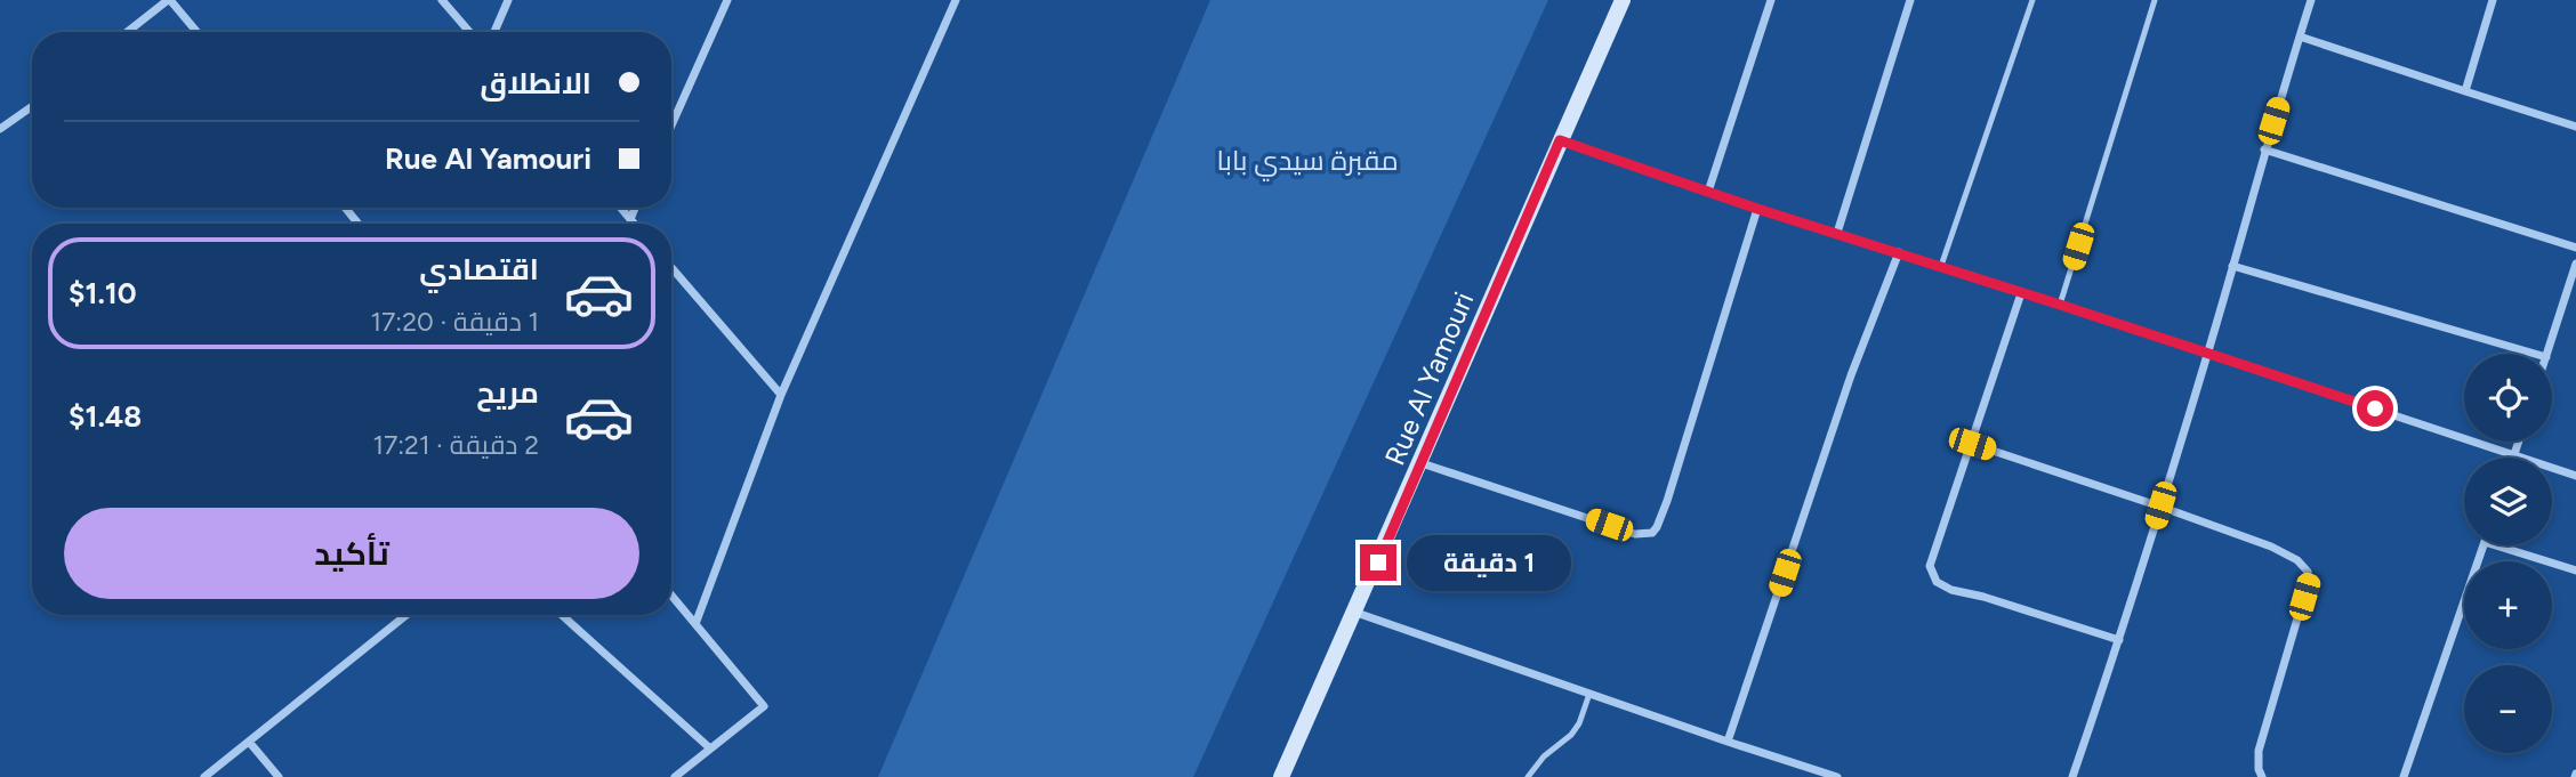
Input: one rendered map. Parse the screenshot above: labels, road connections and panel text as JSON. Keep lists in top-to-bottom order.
{
  "streets": {
    "street": ["Rue Al Yamouri"]
  },
  "parks": ["مقبرة سيدي بابا"],
  "page": {
    "banner": ["الانطلاق", "Rue Al Yamouri"],
    "list": [
      {
        "name": "اقتصادي",
        "note": "1 دقيقة · 17:20",
        "value": "$1.10"
      },
      {
        "name": "مريح",
        "note": "2 دقيقة · 17:21",
        "value": "$1.48"
      }
    ],
    "map_buttons": ["+", "−"],
    "buttons": "تأكيد",
    "bubble": "1 دقيقة"
  }
}
